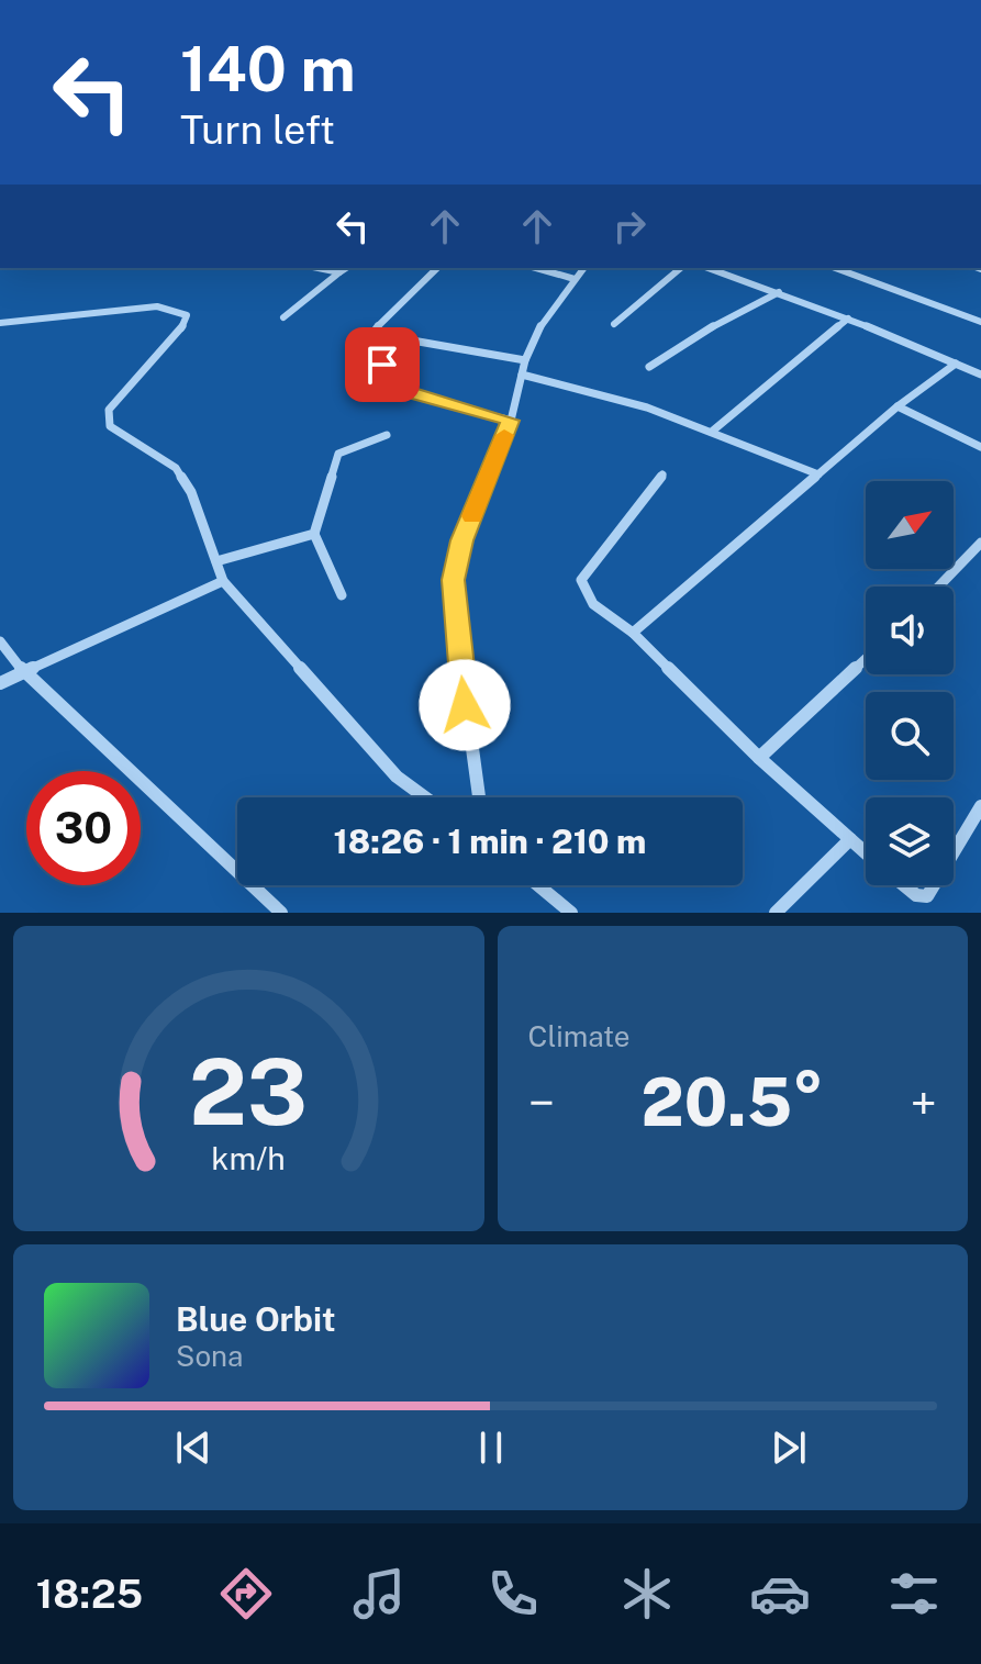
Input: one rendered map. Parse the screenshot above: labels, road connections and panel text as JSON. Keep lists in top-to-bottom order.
{
  "north": "top right",
  "page": {
    "turn": ["140 m", "Turn left"],
    "limit": "30",
    "trip": "18:26 · 1 min · 210 m",
    "tile": "Climate",
    "heat": ["−", "20.5°", "+"],
    "song": ["Blue Orbit", "Sona"],
    "tabs": "18:25",
    "gauge": ["23", "km/h"]
  }
}
